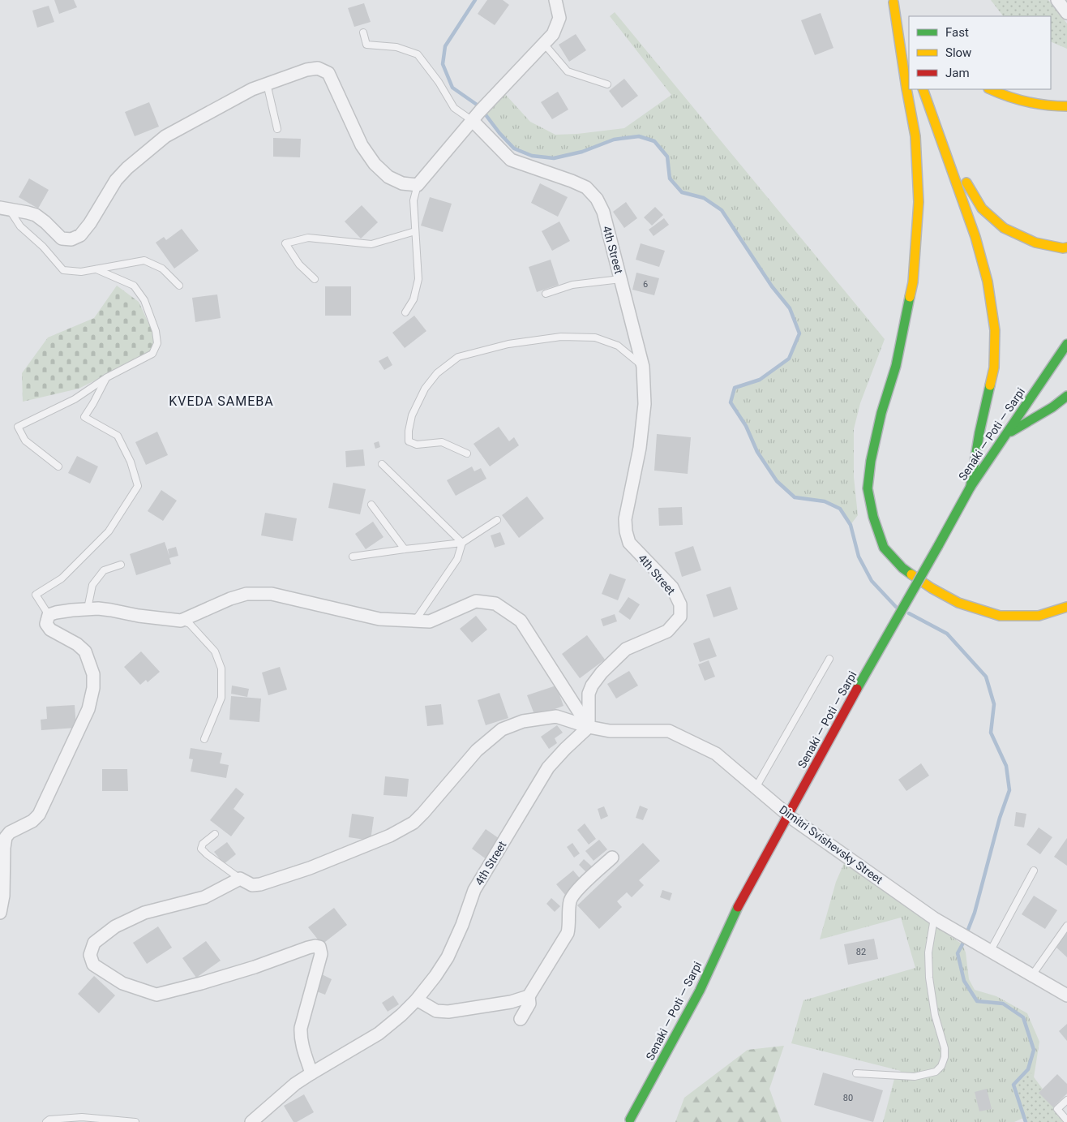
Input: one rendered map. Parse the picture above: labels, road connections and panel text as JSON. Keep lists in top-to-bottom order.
{
  "streets": {
    "highway": ["Senaki — Poti — Sarpi"],
    "street": ["4th Street", "Dimitri Svishevsky Street"]
  },
  "crossings": [
    ["4th Street", "Dimitri Svishevsky Street"]
  ],
  "districts": ["KVEDA SAMEBA"],
  "house_numbers": ["6", "82", "80"],
  "legend": ["Fast", "Slow", "Jam"]
}
